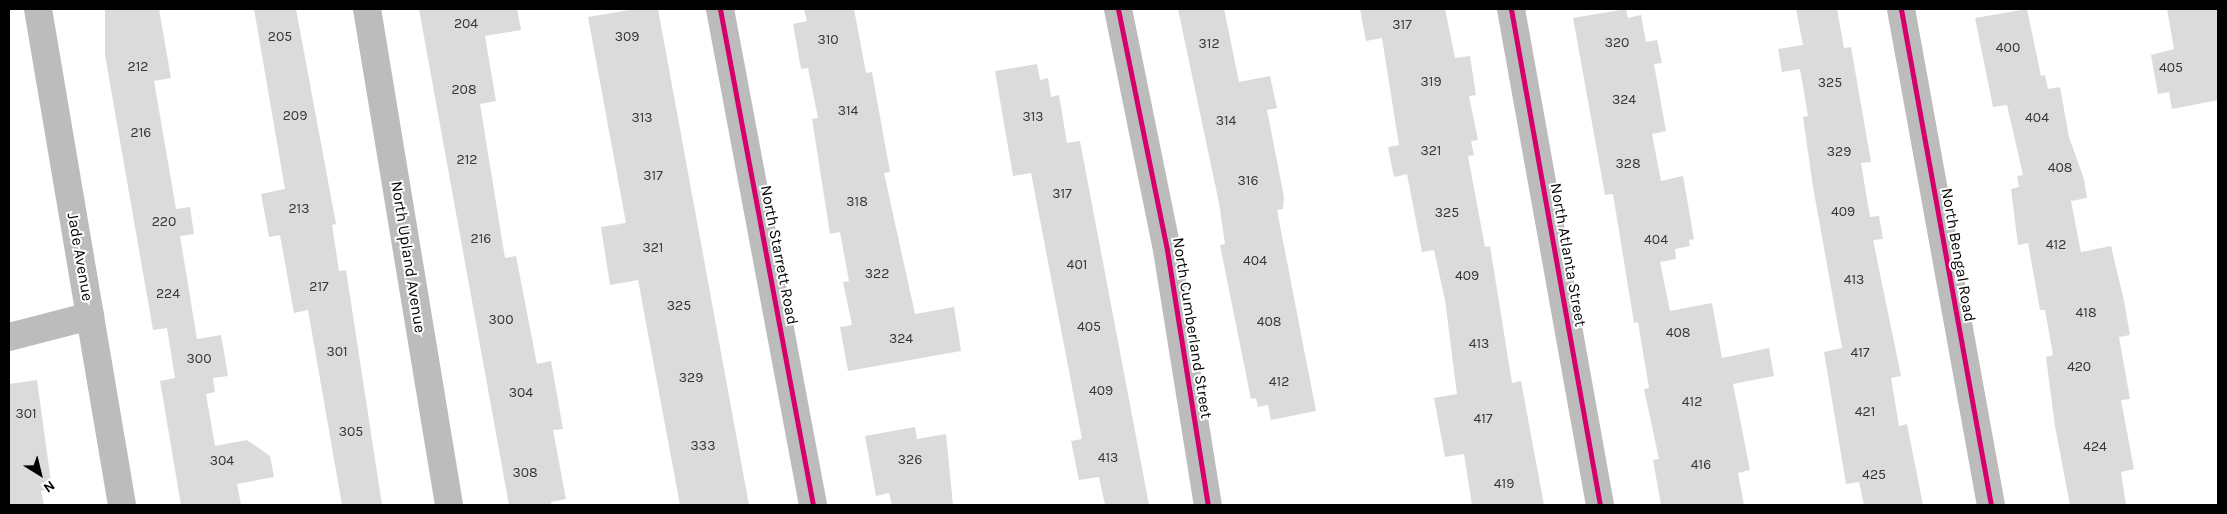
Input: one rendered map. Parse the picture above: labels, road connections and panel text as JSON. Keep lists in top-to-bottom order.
{
  "streets": {
    "street": [
      "North Starrett Road",
      "North Atlanta Street",
      "North Bengal Road",
      "Jade Avenue",
      "North Upland Avenue",
      "North Cumberland Street"
    ]
  },
  "house_numbers": [
    "204",
    "317",
    "205",
    "309",
    "310",
    "320",
    "312",
    "400",
    "212",
    "405",
    "319",
    "325",
    "208",
    "324",
    "314",
    "209",
    "313",
    "313",
    "404",
    "314",
    "216",
    "321",
    "329",
    "212",
    "328",
    "408",
    "317",
    "316",
    "317",
    "318",
    "213",
    "409",
    "325",
    "220",
    "216",
    "404",
    "412",
    "321",
    "404",
    "401",
    "322",
    "409",
    "413",
    "217",
    "224",
    "325",
    "418",
    "300",
    "408",
    "405",
    "408",
    "324",
    "413",
    "301",
    "417",
    "300",
    "420",
    "329",
    "412",
    "409",
    "304",
    "412",
    "421",
    "301",
    "417",
    "305",
    "333",
    "424",
    "413",
    "326",
    "304",
    "416",
    "308",
    "425",
    "419"
  ],
  "north": "bottom right"
}
